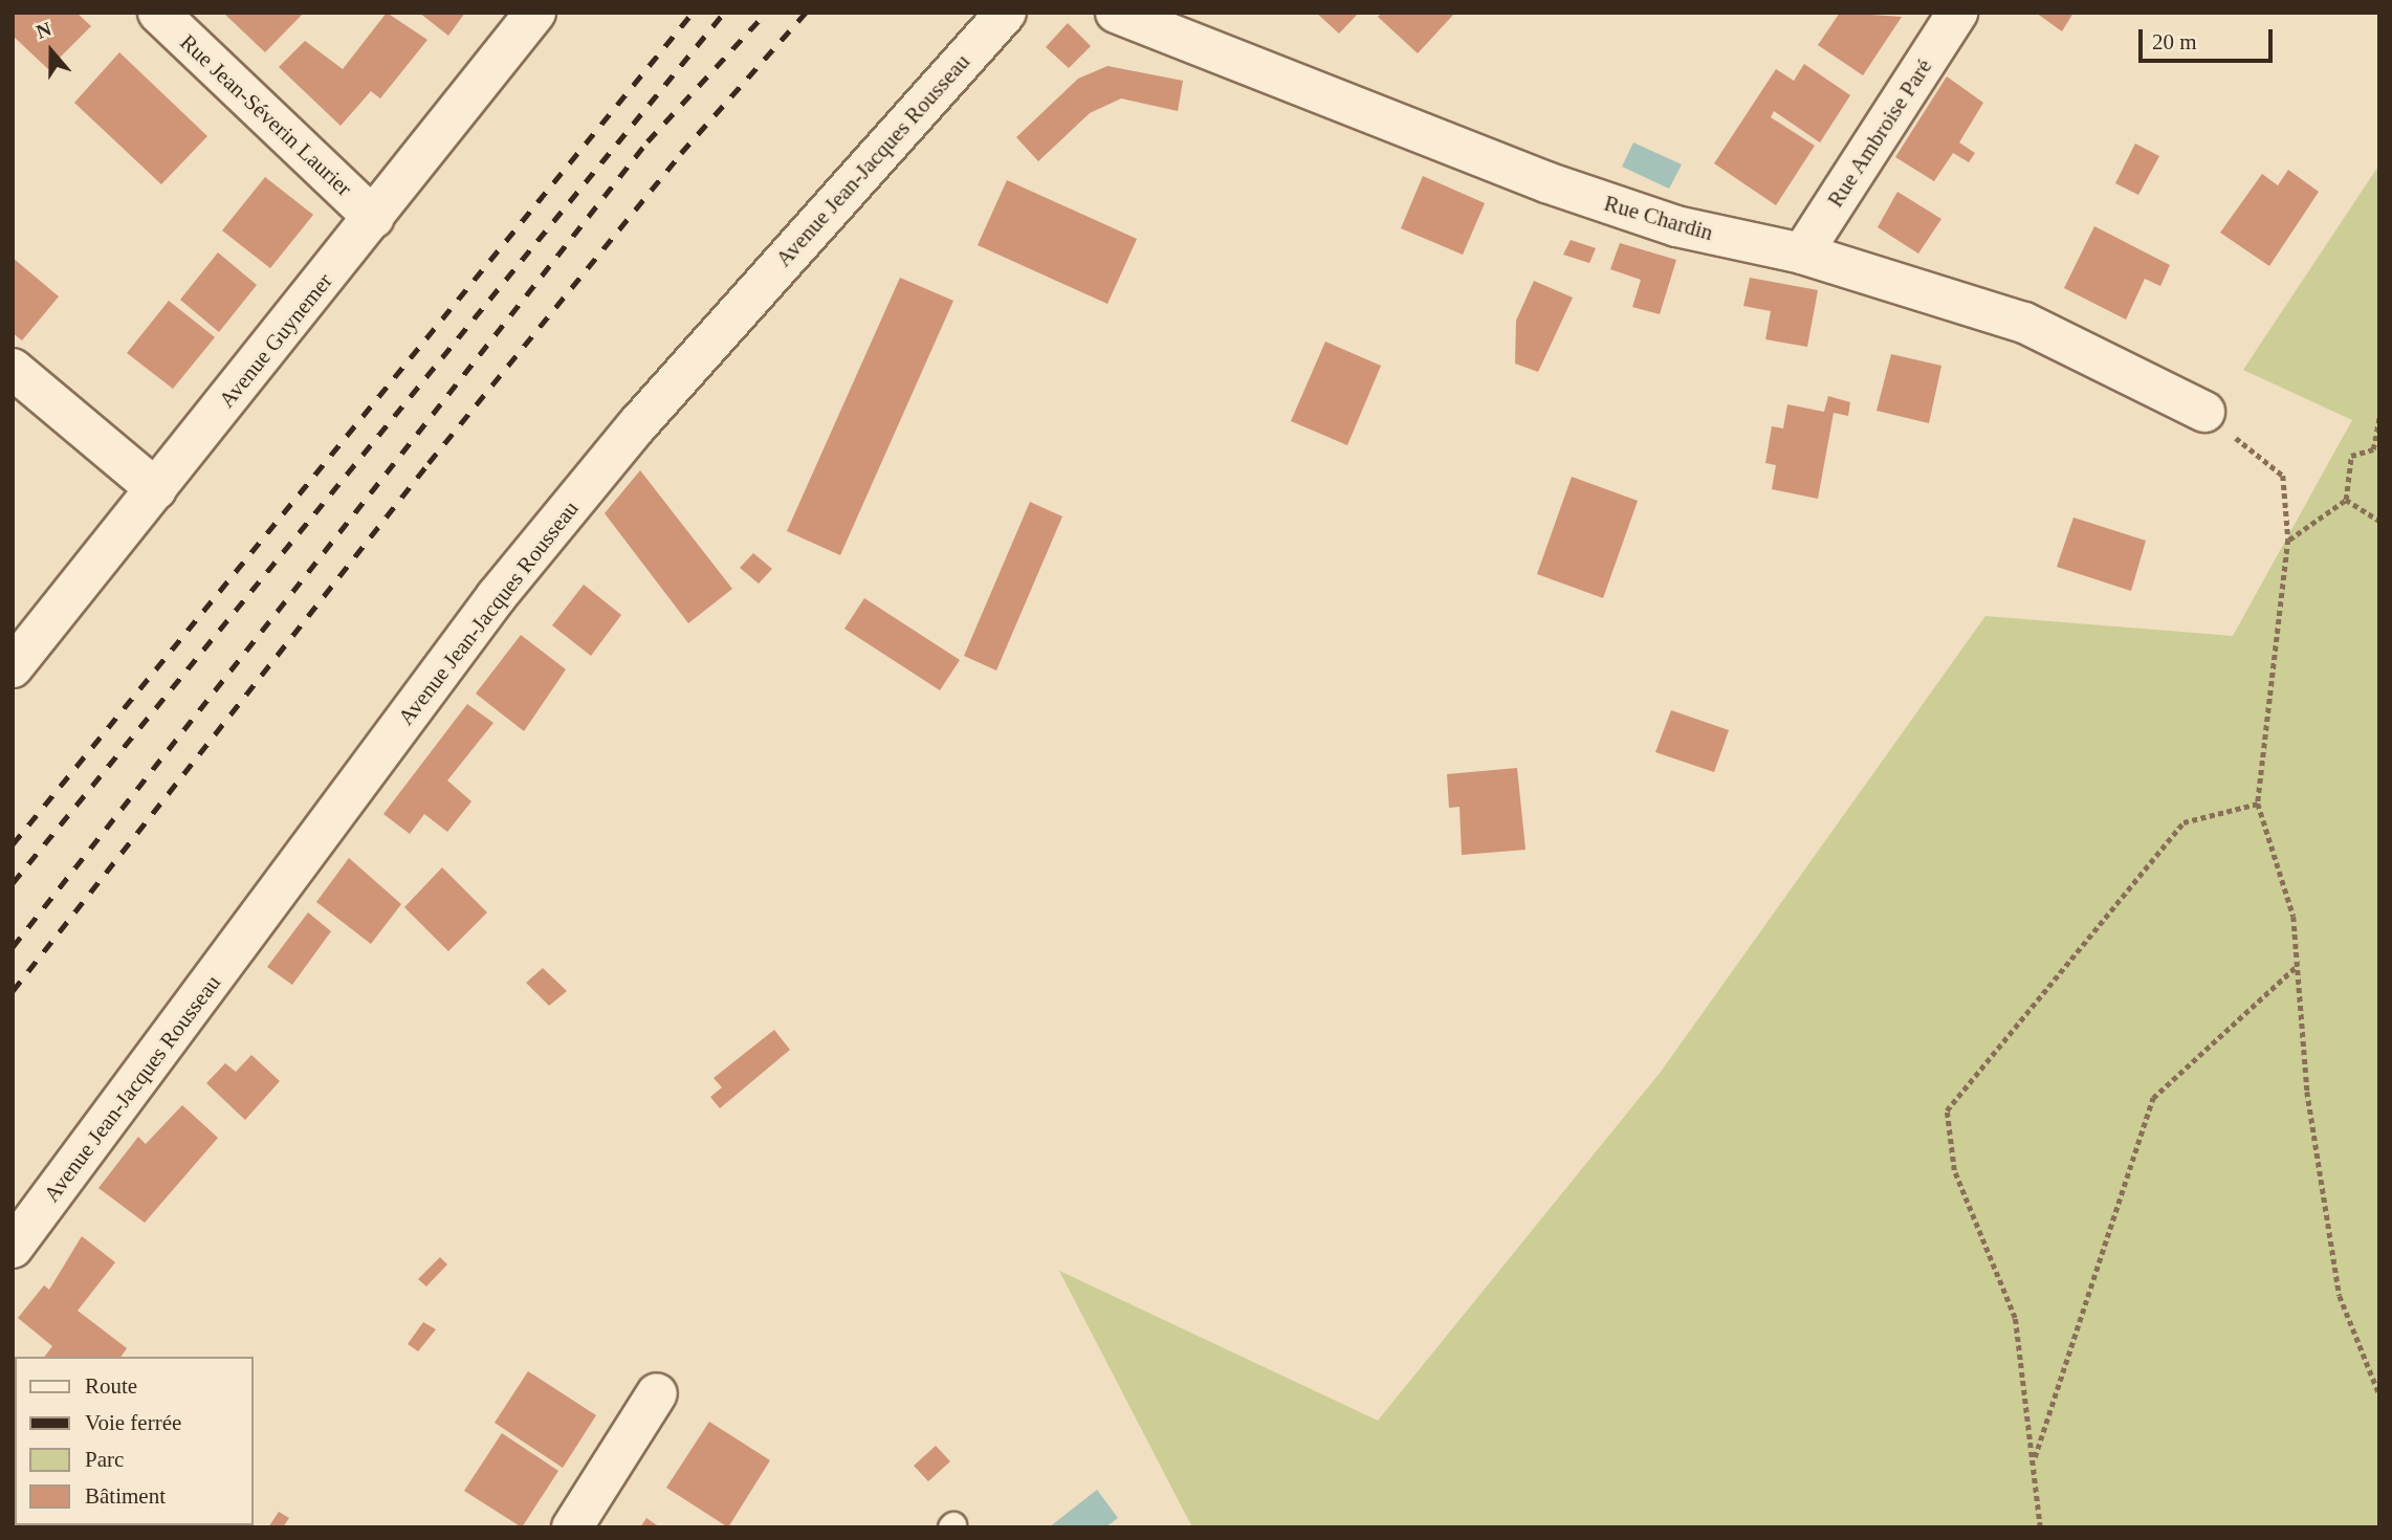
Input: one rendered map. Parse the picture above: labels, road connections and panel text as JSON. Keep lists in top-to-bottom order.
{
  "streets": {
    "main road": [
      "Rue Jean-Séverin Laurier",
      "Rue Ambroise Paré",
      "Avenue Jean-Jacques Rousseau",
      "Rue Chardin",
      "Avenue Guynemer"
    ]
  },
  "crossings": [
    ["Rue Jean-Séverin Laurier", "Avenue Guynemer"],
    ["Rue Ambroise Paré", "Rue Chardin"]
  ],
  "legend": [
    "Route",
    "Voie ferrée",
    "Parc",
    "Bâtiment"
  ],
  "scale_bar": "20 m",
  "north": "top"
}
